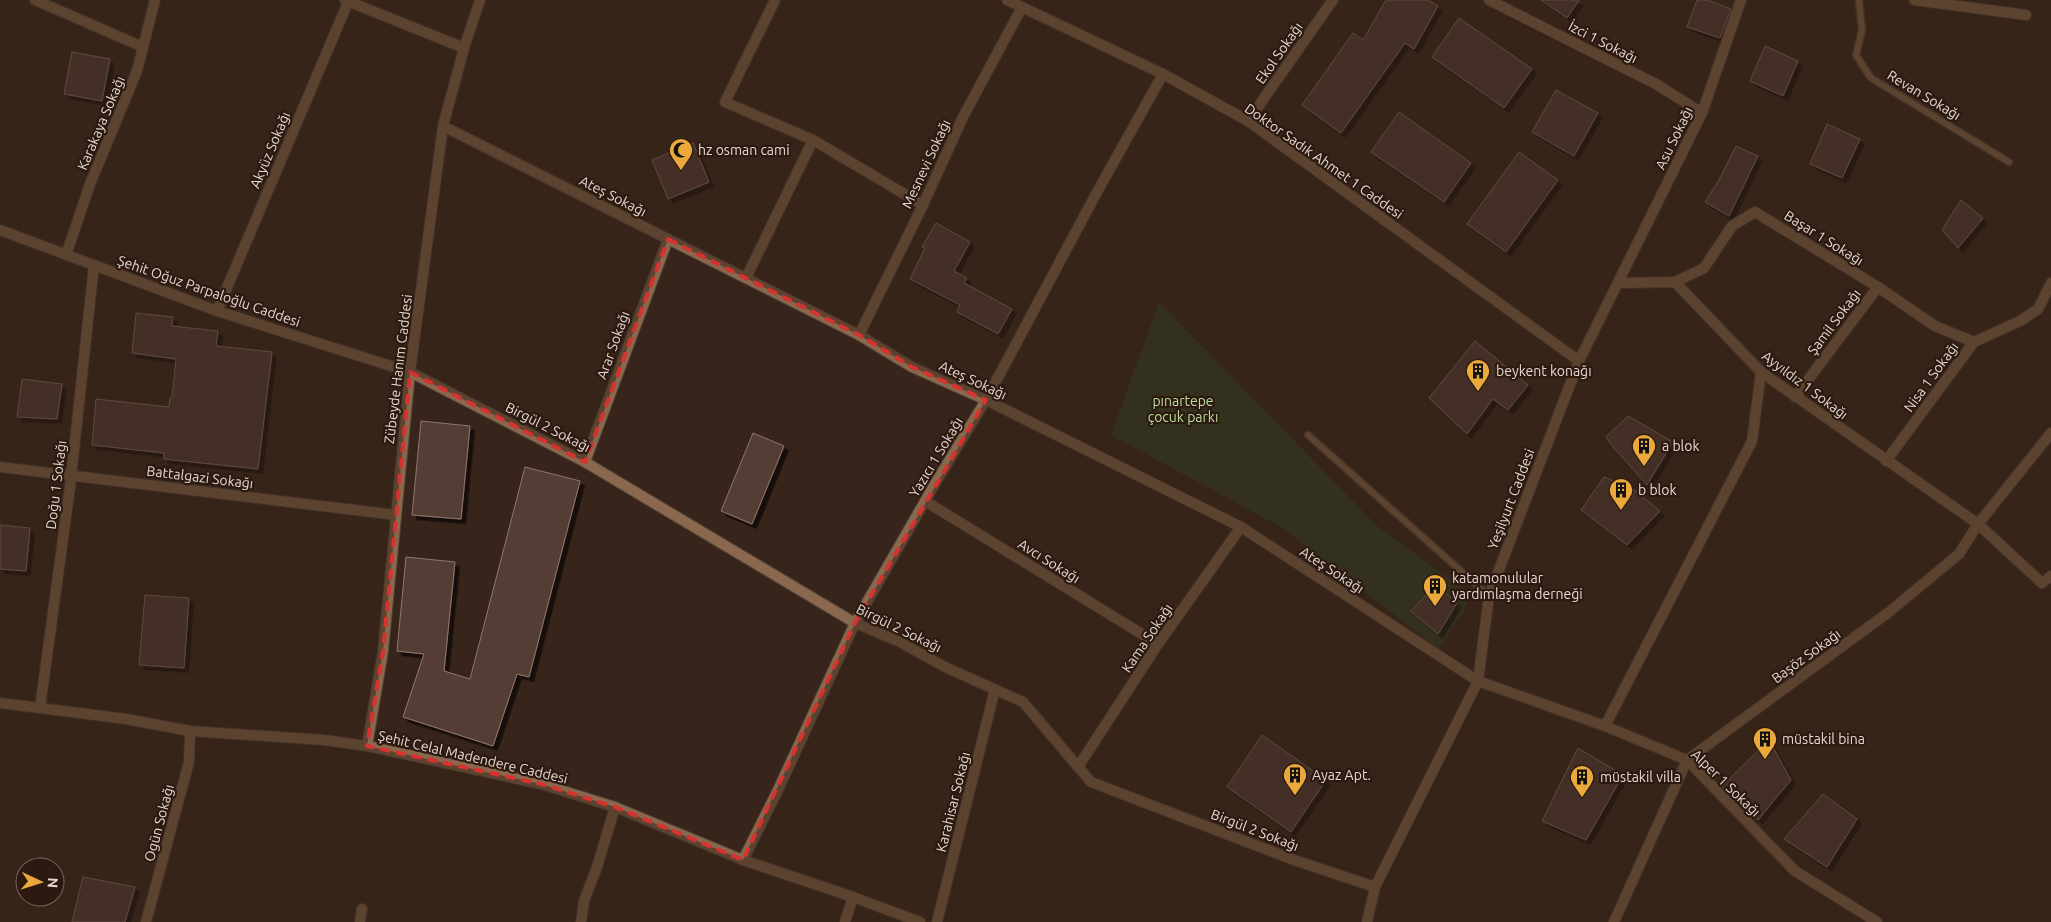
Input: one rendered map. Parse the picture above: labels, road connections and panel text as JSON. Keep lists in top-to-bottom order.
{
  "streets": {
    "street": [
      "İzci 1 Sokağı",
      "Ekol Sokağı",
      "Karakaya Sokağı",
      "Asu Sokağı",
      "Akyüz Sokağı",
      "Doktor Sadık Ahmet 1 Caddesi",
      "Mesnevi Sokağı",
      "Ateş Sokağı",
      "Başar 1 Sokağı",
      "Şehit Oğuz Parpaloğlu Caddesi",
      "Şamil Sokağı",
      "Arar Sokağı",
      "Zübeyde Hanım Caddesi",
      "Nisa 1 Sokağı",
      "Ayyıldız 1 Sokağı",
      "Birgül 2 Sokağı",
      "Yazıcı 1 Sokağı",
      "Battalgazi Sokağı",
      "Doğu 1 Sokağı",
      "Yeşilyurt Caddesi",
      "Avcı Sokağı",
      "Kama Sokağı",
      "Başöz Sokağı",
      "Şehit Celal Madendere Caddesi",
      "Alper 1 Sokağı",
      "Karahisar Sokağı",
      "Ogün Sokağı"
    ],
    "lane": ["Revan Sokağı"]
  },
  "crossings": [
    ["İzci 1 Sokağı", "Asu Sokağı"],
    ["Ekol Sokağı", "Doktor Sadık Ahmet 1 Caddesi"],
    ["Karakaya Sokağı", "Şehit Oğuz Parpaloğlu Caddesi"],
    ["Asu Sokağı", "Yeşilyurt Caddesi"],
    ["Akyüz Sokağı", "Şehit Oğuz Parpaloğlu Caddesi"],
    ["Doktor Sadık Ahmet 1 Caddesi", "Mesnevi Sokağı"],
    ["Doktor Sadık Ahmet 1 Caddesi", "Yazıcı 1 Sokağı"],
    ["Doktor Sadık Ahmet 1 Caddesi", "Yeşilyurt Caddesi"],
    ["Mesnevi Sokağı", "Ateş Sokağı"],
    ["Ateş Sokağı", "Arar Sokağı"],
    ["Ateş Sokağı", "Zübeyde Hanım Caddesi"],
    ["Ateş Sokağı", "Yazıcı 1 Sokağı"],
    ["Ateş Sokağı", "Yeşilyurt Caddesi"],
    ["Ateş Sokağı", "Kama Sokağı"],
    ["Ateş Sokağı", "Alper 1 Sokağı"],
    ["Başar 1 Sokağı", "Şamil Sokağı"],
    ["Başar 1 Sokağı", "Nisa 1 Sokağı"],
    ["Başar 1 Sokağı", "Ayyıldız 1 Sokağı"],
    ["Şehit Oğuz Parpaloğlu Caddesi", "Zübeyde Hanım Caddesi"],
    ["Şehit Oğuz Parpaloğlu Caddesi", "Birgül 2 Sokağı"],
    ["Şehit Oğuz Parpaloğlu Caddesi", "Doğu 1 Sokağı"],
    ["Şamil Sokağı", "Ayyıldız 1 Sokağı"],
    ["Arar Sokağı", "Birgül 2 Sokağı"],
    ["Zübeyde Hanım Caddesi", "Birgül 2 Sokağı"],
    ["Zübeyde Hanım Caddesi", "Battalgazi Sokağı"],
    ["Zübeyde Hanım Caddesi", "Şehit Celal Madendere Caddesi"],
    ["Nisa 1 Sokağı", "Ayyıldız 1 Sokağı"],
    ["Ayyıldız 1 Sokağı", "Başöz Sokağı"],
    ["Birgül 2 Sokağı", "Yazıcı 1 Sokağı"],
    ["Birgül 2 Sokağı", "Yeşilyurt Caddesi"],
    ["Birgül 2 Sokağı", "Kama Sokağı"],
    ["Birgül 2 Sokağı", "Karahisar Sokağı"],
    ["Yazıcı 1 Sokağı", "Avcı Sokağı"],
    ["Yazıcı 1 Sokağı", "Şehit Celal Madendere Caddesi"],
    ["Battalgazi Sokağı", "Doğu 1 Sokağı"],
    ["Doğu 1 Sokağı", "Şehit Celal Madendere Caddesi"],
    ["Yeşilyurt Caddesi", "Alper 1 Sokağı"],
    ["Avcı Sokağı", "Kama Sokağı"],
    ["Başöz Sokağı", "Alper 1 Sokağı"],
    ["Şehit Celal Madendere Caddesi", "Ogün Sokağı"]
  ],
  "parks": ["pınartepe çocuk parkı"],
  "places": {
    "mosque": ["hz osman cami"],
    "building": [
      "beykent konağı",
      "a blok",
      "b blok",
      "katamonulular yardımlaşma derneği",
      "müstakil bina",
      "Ayaz Apt.",
      "müstakil villa"
    ]
  },
  "north": "right"
}
